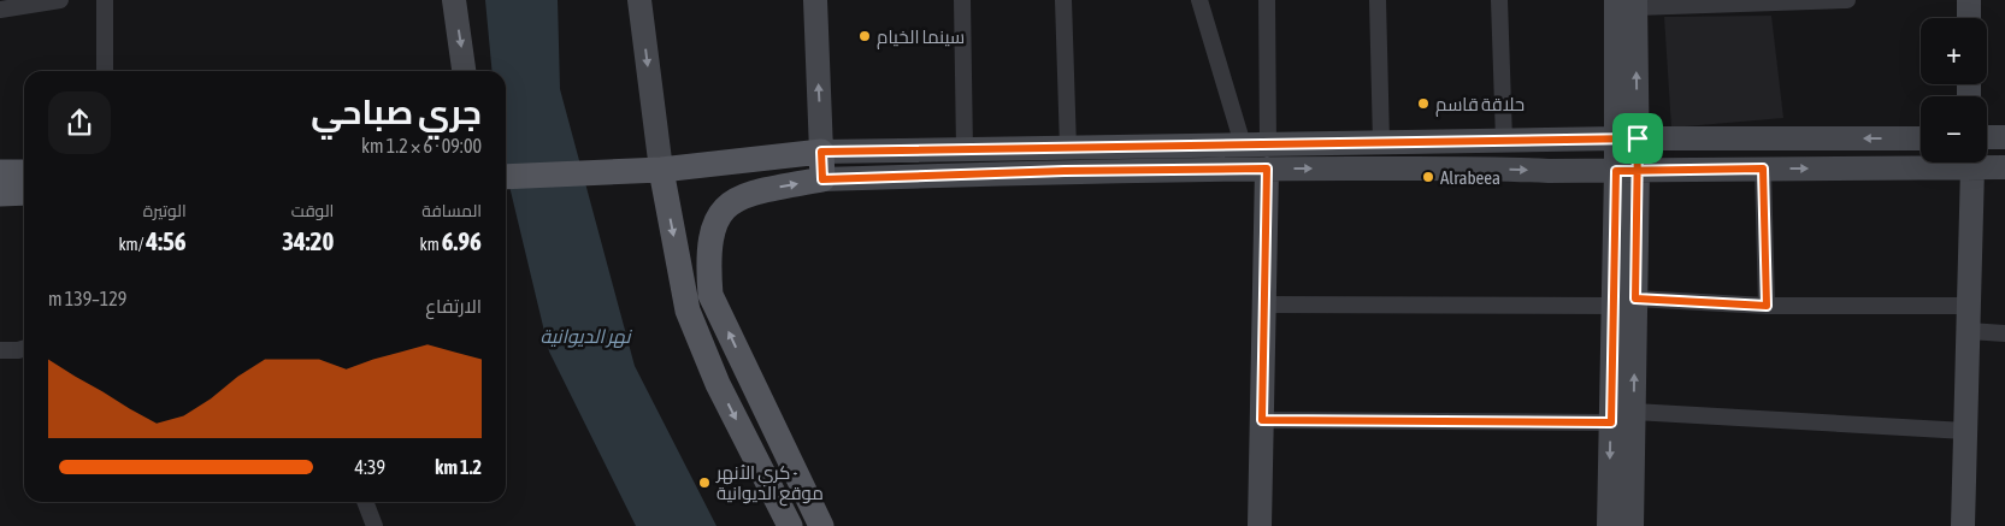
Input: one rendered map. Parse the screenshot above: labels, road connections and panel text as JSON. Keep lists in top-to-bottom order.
{
  "water": ["نهر الديوانية"],
  "places": [
    "سينما الخيام",
    "حلاقة قاسم",
    "Alrabeea",
    "كري الأنهر - موقع الديوانية"
  ],
  "page": {
    "map_buttons": ["+", "−"],
    "heading": ["جري صباحي", "09:00 · 6 × 1.2 km"],
    "stats": [
      ["المسافة", "6.96 km"],
      ["الوقت", "34:20"],
      ["الوتيرة", "4:56 /km"]
    ],
    "chart": ["الارتفاع", "129–139 m"],
    "list": [
      {
        "name": "1.2 km",
        "note": "4:39"
      }
    ]
  }
}
